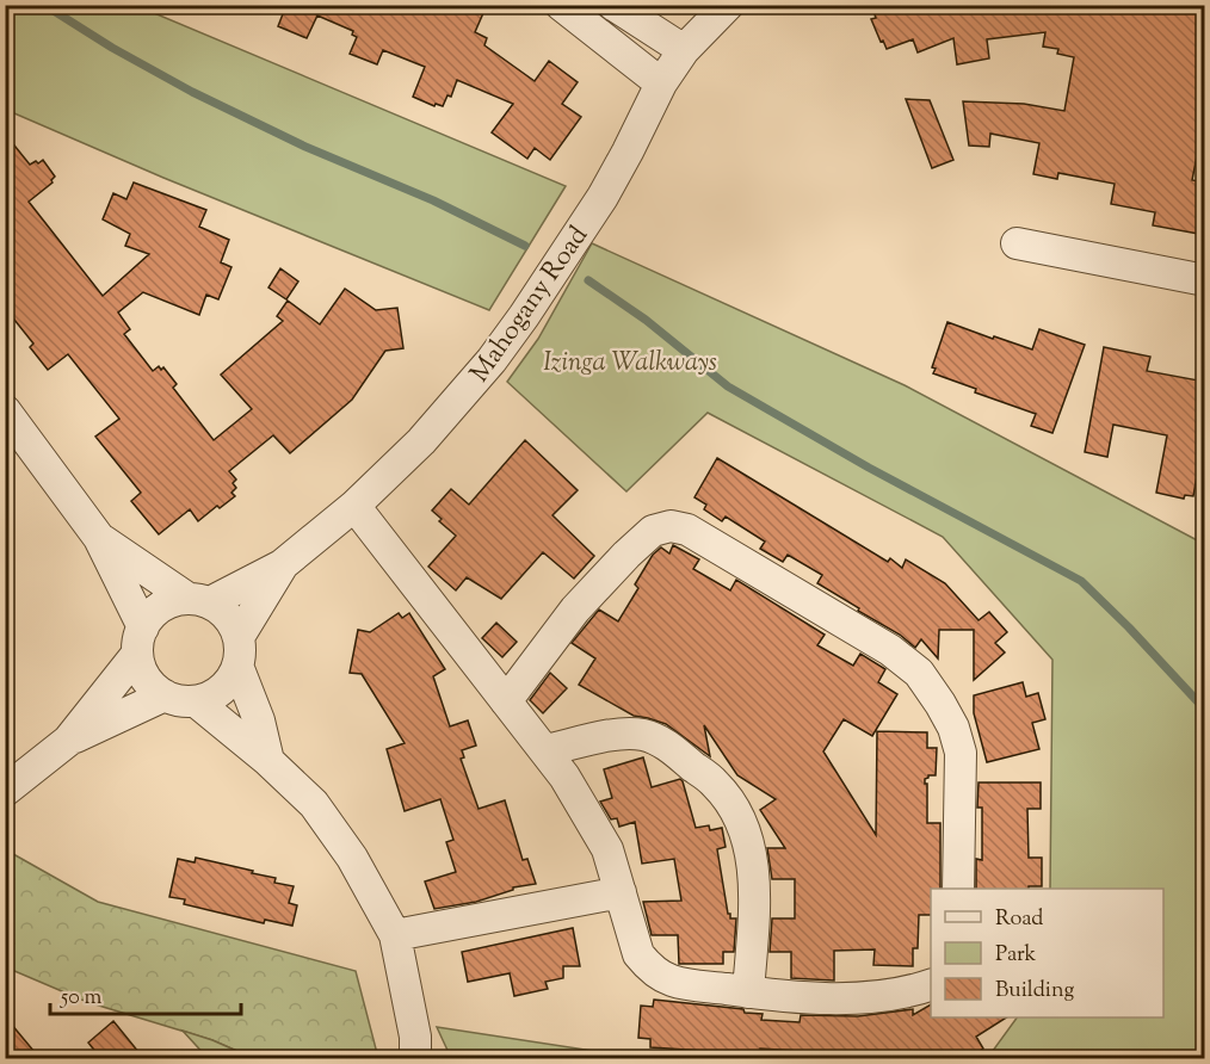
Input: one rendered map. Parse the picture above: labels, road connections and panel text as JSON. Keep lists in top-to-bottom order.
{
  "streets": {
    "street": ["Mahogany Road"]
  },
  "parks": ["Izinga Walkways"],
  "legend": ["Road", "Park", "Building"],
  "scale_bar": "50 m"
}
